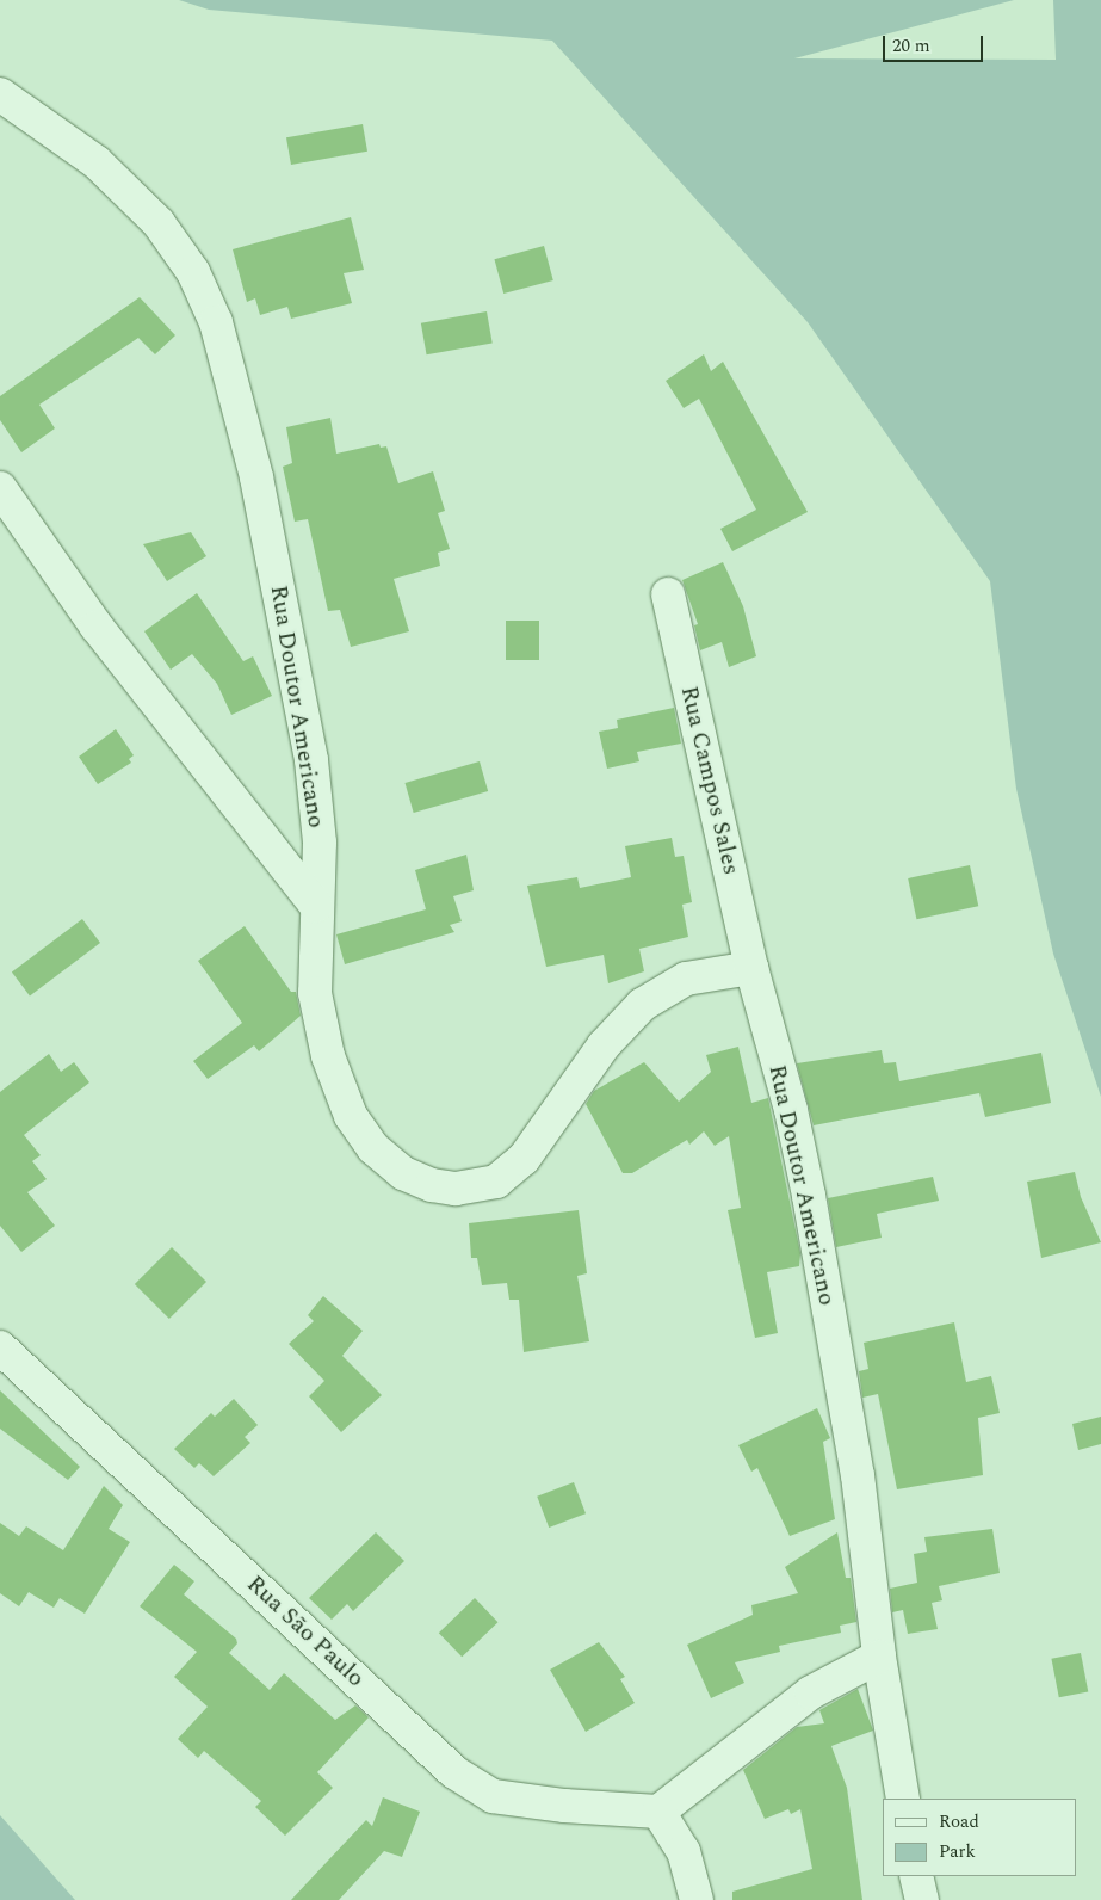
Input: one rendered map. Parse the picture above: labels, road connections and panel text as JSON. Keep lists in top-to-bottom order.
{
  "streets": {
    "street": ["Rua Doutor Americano", "Rua Campos Sales", "Rua São Paulo"]
  },
  "crossings": [
    ["Rua Doutor Americano", "Rua Campos Sales"]
  ],
  "legend": ["Road", "Park"],
  "scale_bar": "20 m"
}
